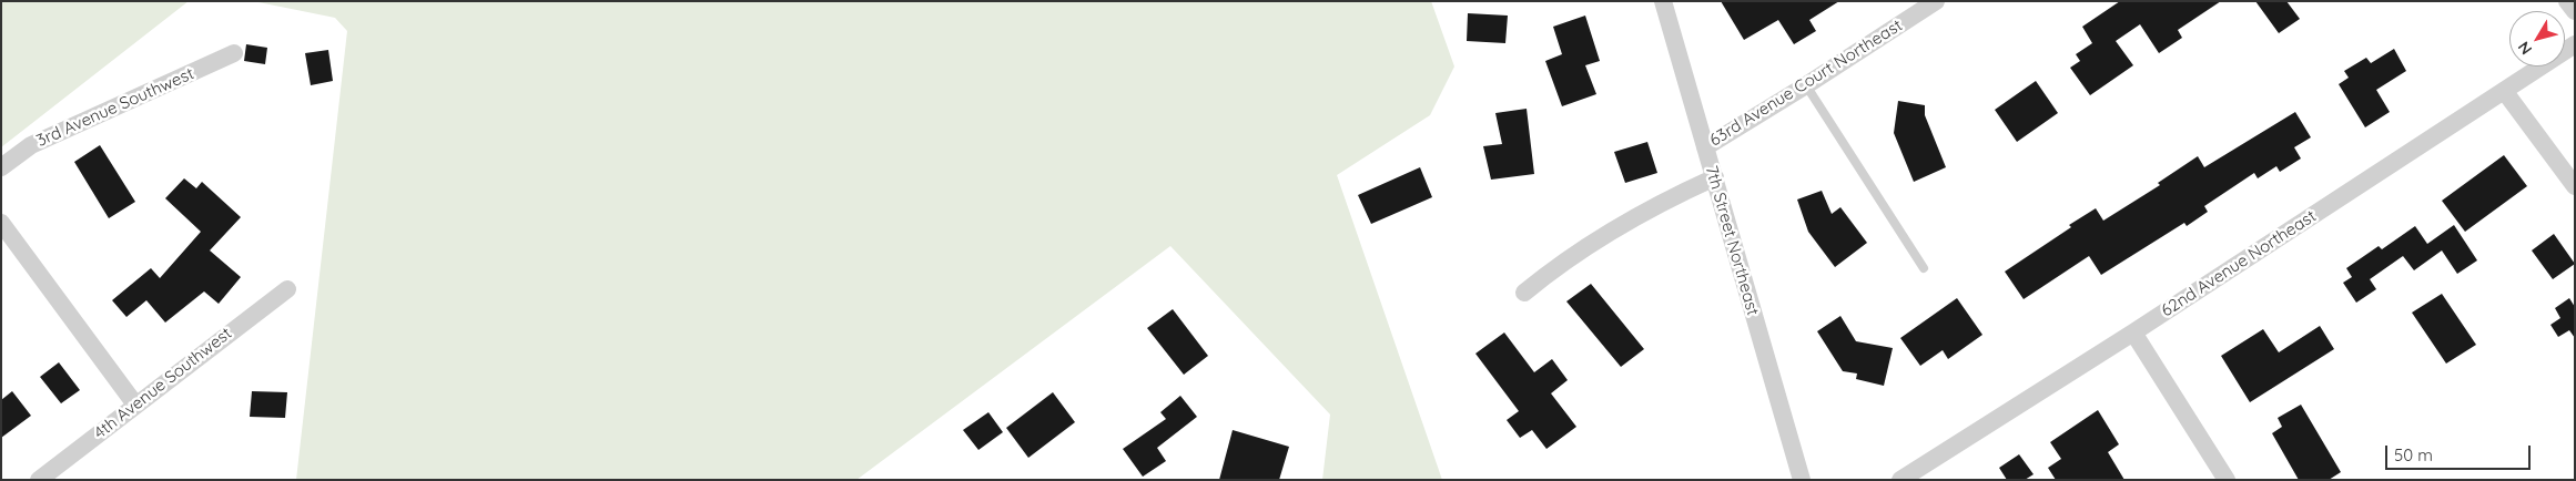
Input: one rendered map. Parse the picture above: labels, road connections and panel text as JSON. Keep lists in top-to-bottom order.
{
  "streets": {
    "street": [
      "63rd Avenue Court Northeast",
      "3rd Avenue Southwest",
      "7th Street Northeast",
      "62nd Avenue Northeast",
      "4th Avenue Southwest"
    ]
  },
  "crossings": [
    ["63rd Avenue Court Northeast", "7th Street Northeast"]
  ],
  "scale_bar": "50 m",
  "north": "bottom left"
}
